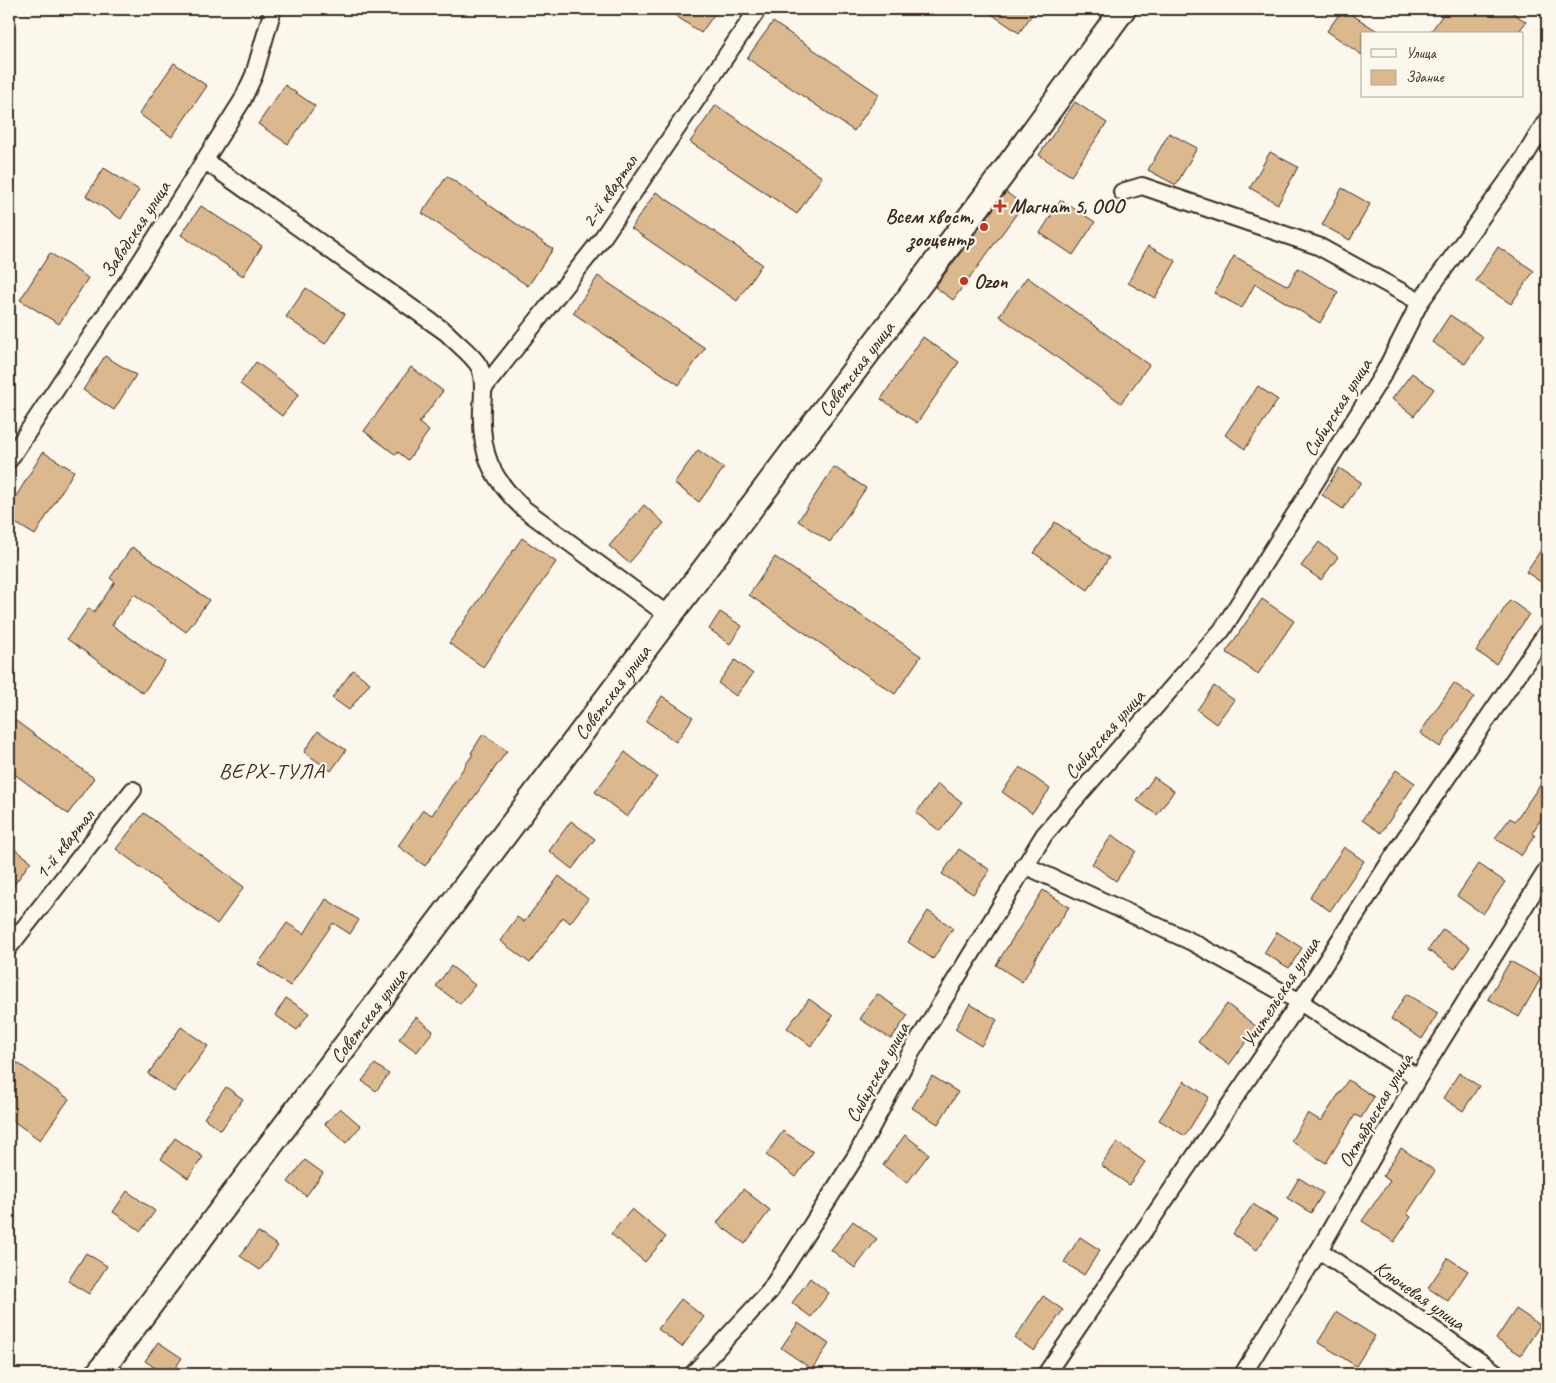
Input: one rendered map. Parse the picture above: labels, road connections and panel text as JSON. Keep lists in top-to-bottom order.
{
  "streets": {
    "main road": ["Советская улица"],
    "street": [
      "2-й квартал",
      "Заводская улица",
      "Сибирская улица",
      "1-й квартал",
      "Учительская улица",
      "Октябрьская улица",
      "Ключевая улица"
    ]
  },
  "crossings": [
    ["Октябрьская улица", "Ключевая улица"]
  ],
  "districts": ["ВЕРХ-ТУЛА"],
  "places": {
    "health": ["Магнат 5, ООО"],
    "other": ["Всем хвост, зооцентр", "Ozon"]
  },
  "legend": ["Улица", "Здание"]
}
